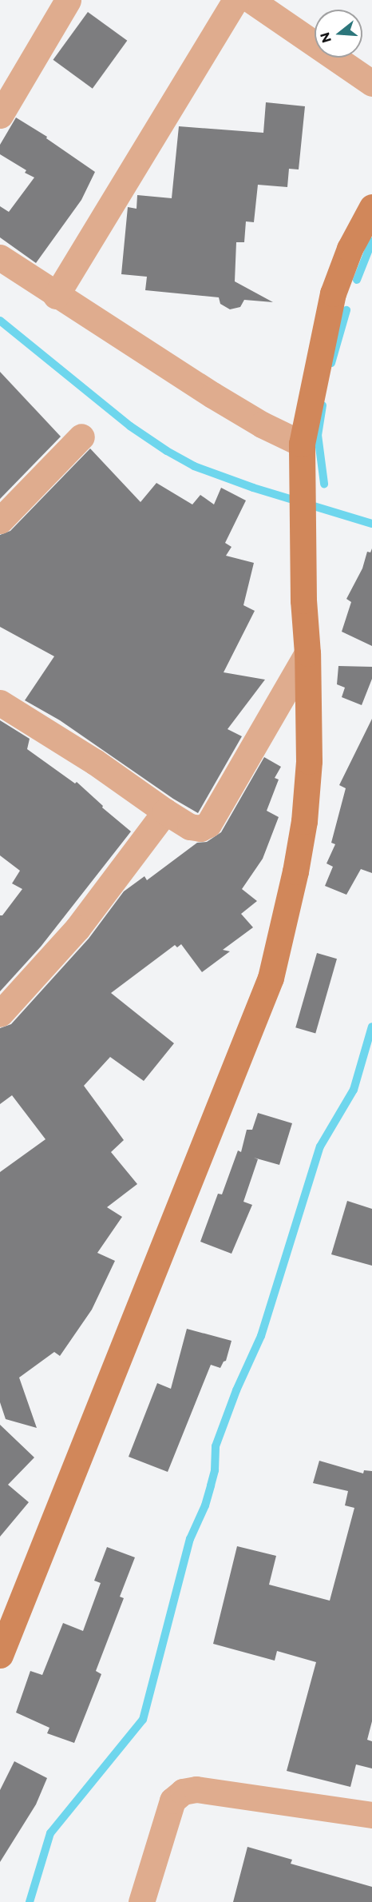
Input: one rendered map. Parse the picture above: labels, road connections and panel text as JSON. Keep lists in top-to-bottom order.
{
  "north": "left"
}
